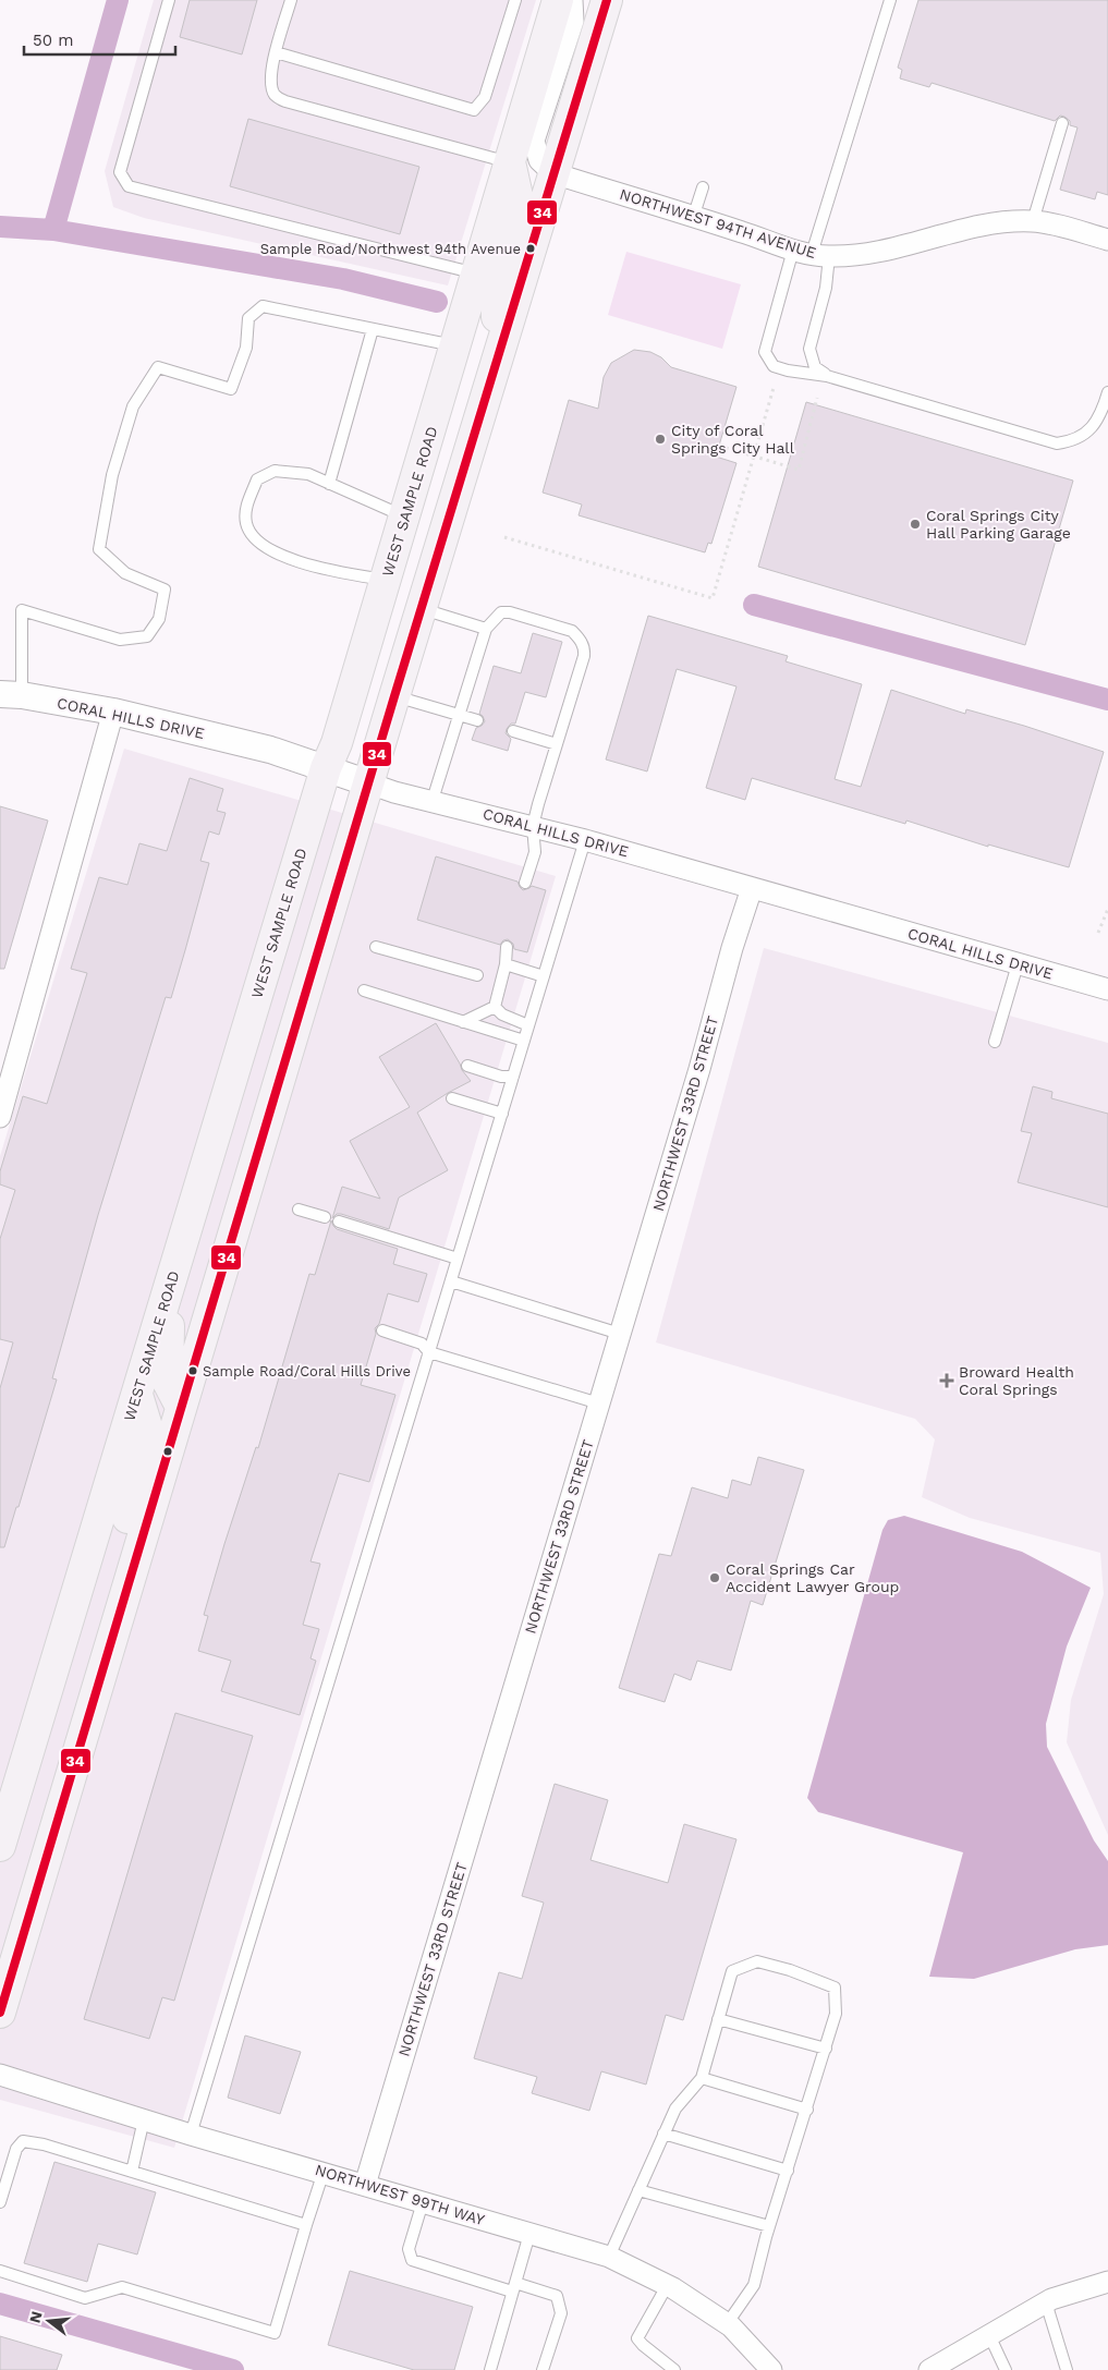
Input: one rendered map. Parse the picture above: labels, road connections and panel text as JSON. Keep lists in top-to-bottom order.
{
  "streets": {
    "main road": ["WEST SAMPLE ROAD"],
    "street": [
      "NORTHWEST 94TH AVENUE",
      "CORAL HILLS DRIVE",
      "NORTHWEST 33RD STREET",
      "NORTHWEST 99TH WAY"
    ]
  },
  "crossings": [
    ["WEST SAMPLE ROAD", "CORAL HILLS DRIVE"],
    ["CORAL HILLS DRIVE", "NORTHWEST 33RD STREET"],
    ["NORTHWEST 33RD STREET", "NORTHWEST 99TH WAY"]
  ],
  "places": {
    "other": [
      "Sample Road/Northwest 94th Avenue",
      "City of Coral Springs City Hall",
      "Coral Springs City Hall Parking Garage",
      "Sample Road/Coral Hills Drive",
      "Coral Springs Car Accident Lawyer Group"
    ],
    "health": ["Broward Health Coral Springs"]
  },
  "lines": ["transit line 34"],
  "scale_bar": "50 m",
  "north": "left"
}
